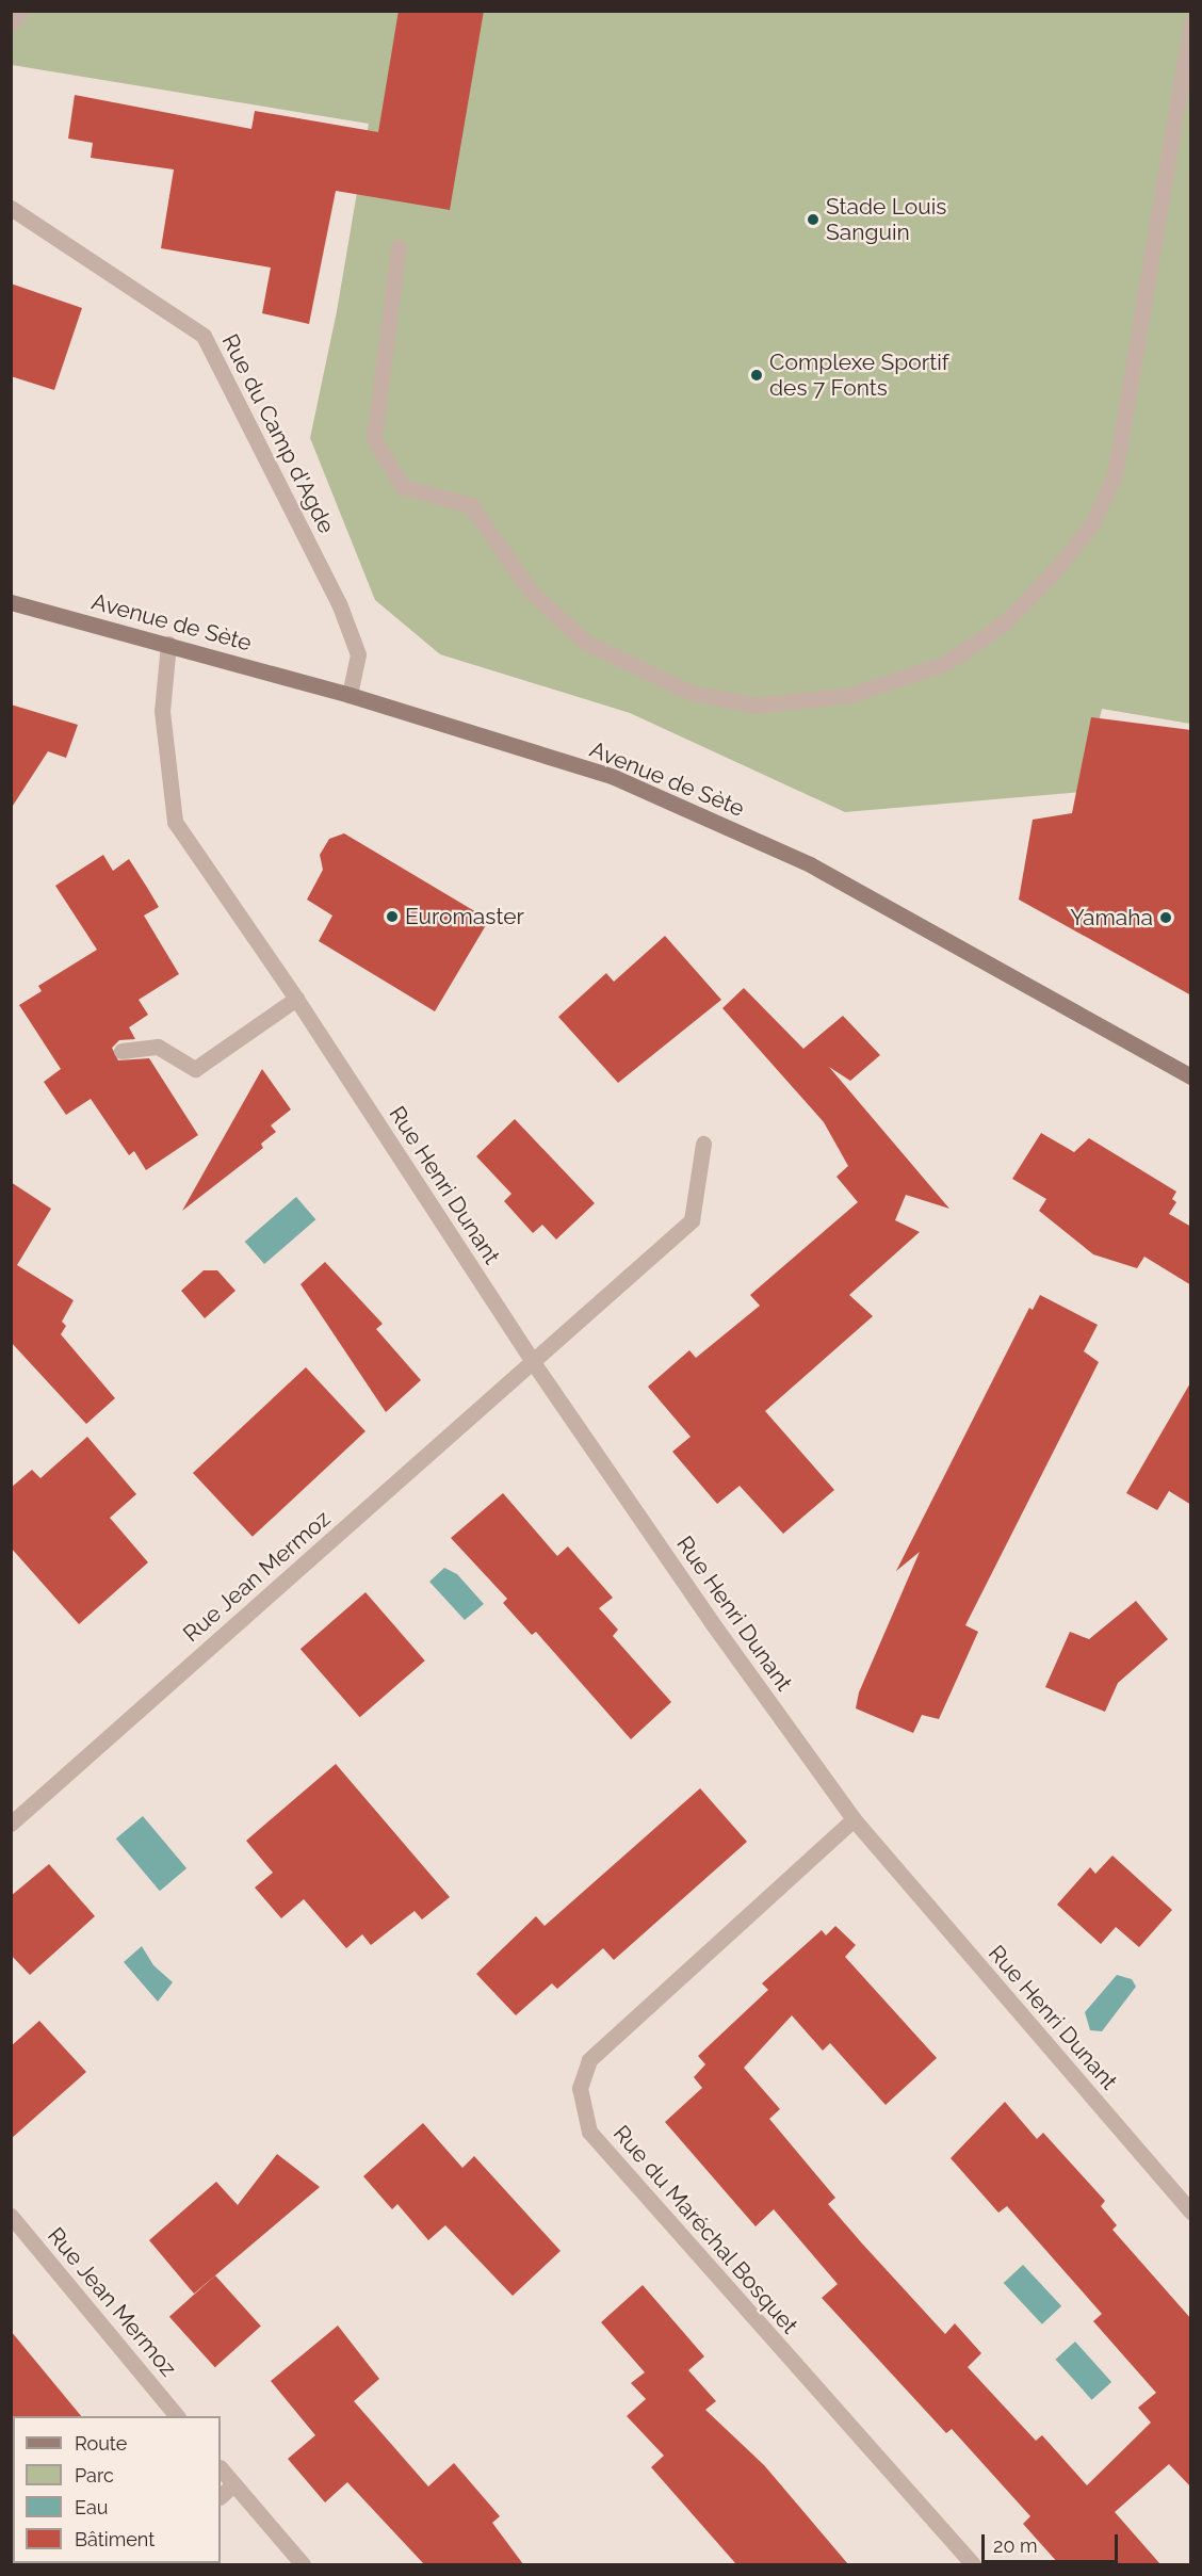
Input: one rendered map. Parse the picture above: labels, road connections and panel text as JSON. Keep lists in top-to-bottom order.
{
  "streets": {
    "main road": ["Avenue de Sète"],
    "street": [
      "Rue du Camp d'Agde",
      "Rue Henri Dunant",
      "Rue Jean Mermoz",
      "Rue du Maréchal Bosquet"
    ]
  },
  "crossings": [
    ["Rue du Camp d'Agde", "Avenue de Sète"],
    ["Avenue de Sète", "Rue Henri Dunant"],
    ["Rue Henri Dunant", "Rue Jean Mermoz"],
    ["Rue Henri Dunant", "Rue du Maréchal Bosquet"]
  ],
  "places": [
    "Stade Louis Sanguin",
    "Complexe Sportif des 7 Fonts",
    "Euromaster",
    "Yamaha"
  ],
  "legend": [
    "Route",
    "Parc",
    "Eau",
    "Bâtiment"
  ],
  "scale_bar": "20 m"
}
